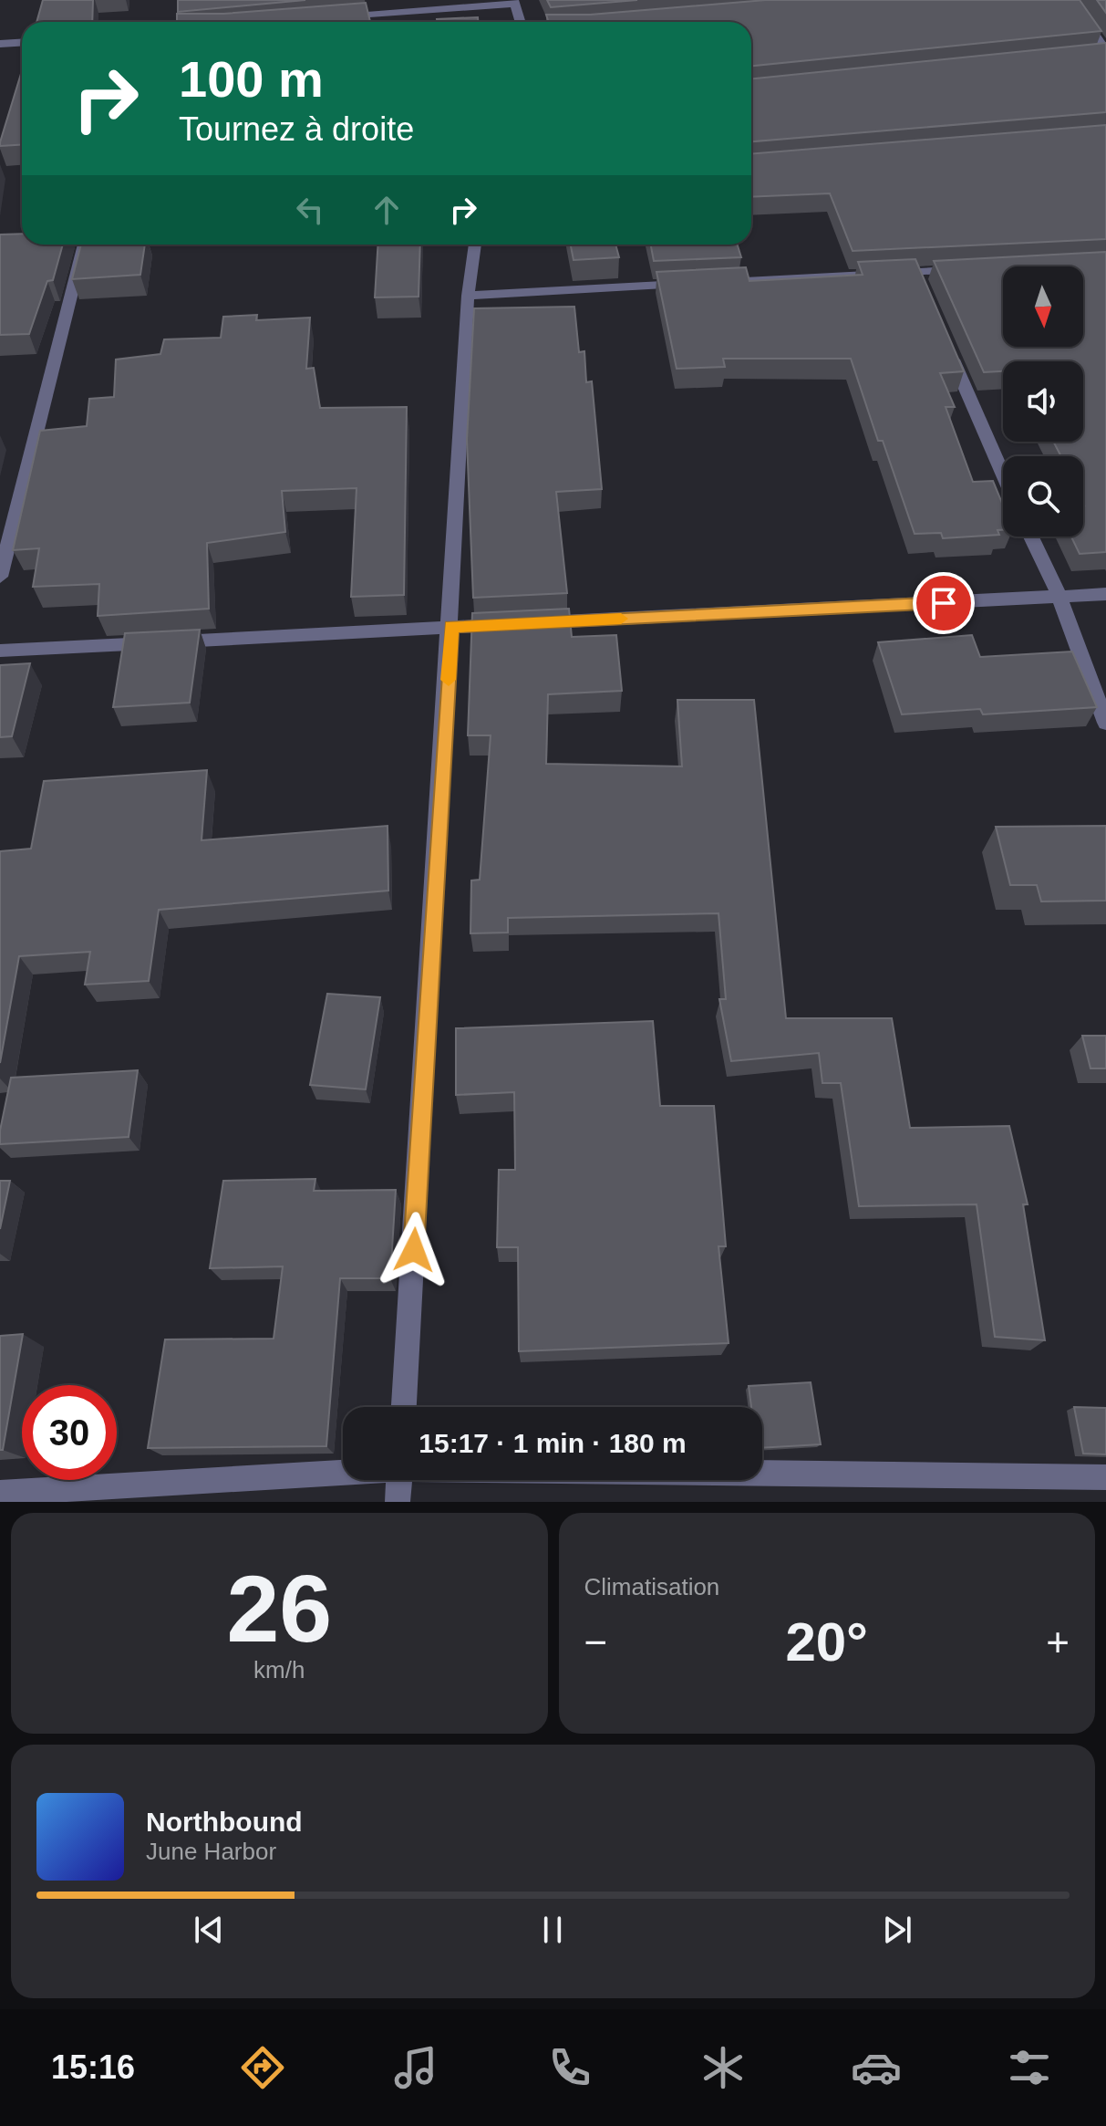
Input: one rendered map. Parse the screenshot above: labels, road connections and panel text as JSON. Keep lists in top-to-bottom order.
{
  "north": "bottom",
  "page": {
    "turn": ["100 m", "Tournez à droite"],
    "limit": "30",
    "trip": "15:17 · 1 min · 180 m",
    "tile": [
      ["26", "km/h"],
      "Climatisation"
    ],
    "heat": ["−", "20°", "+"],
    "song": ["Northbound", "June Harbor"],
    "tabs": "15:16"
  }
}
